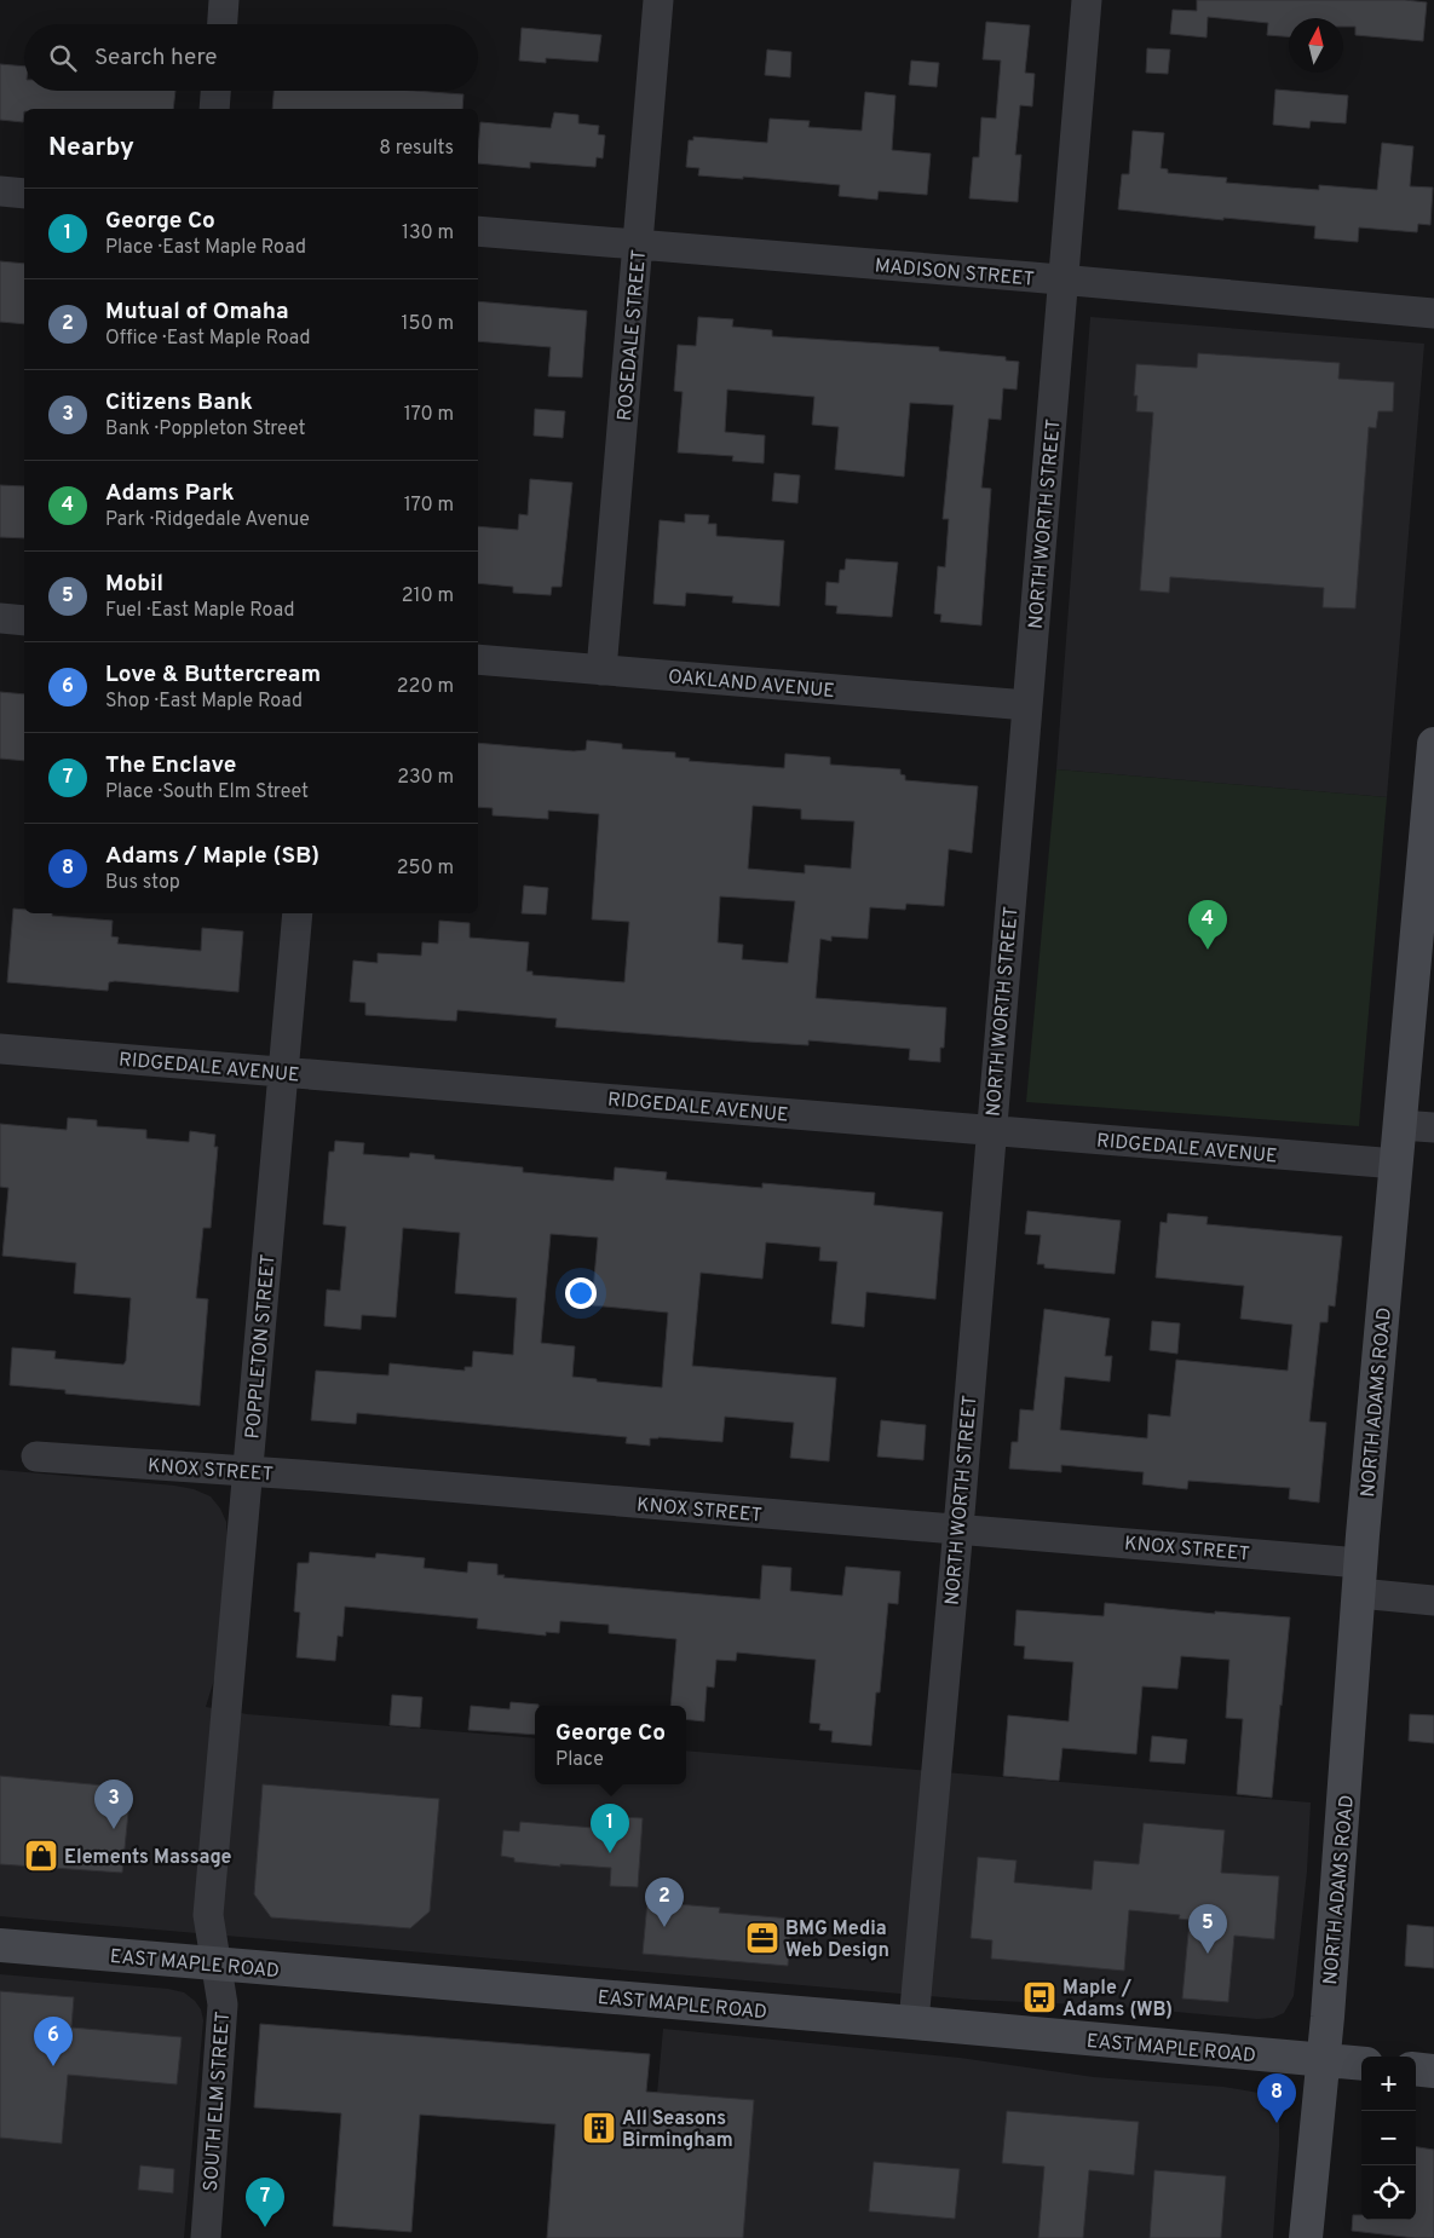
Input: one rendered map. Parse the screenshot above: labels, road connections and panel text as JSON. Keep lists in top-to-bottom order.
{
  "streets": {
    "main road": ["NORTH ADAMS ROAD", "EAST MAPLE ROAD"],
    "street": [
      "MADISON STREET",
      "ROSEDALE STREET",
      "NORTH WORTH STREET",
      "OAKLAND AVENUE",
      "RIDGEDALE AVENUE",
      "POPPLETON STREET",
      "KNOX STREET",
      "SOUTH ELM STREET"
    ]
  },
  "crossings": [
    ["MADISON STREET", "ROSEDALE STREET"],
    ["MADISON STREET", "NORTH WORTH STREET"],
    ["ROSEDALE STREET", "OAKLAND AVENUE"],
    ["NORTH WORTH STREET", "OAKLAND AVENUE"],
    ["NORTH WORTH STREET", "RIDGEDALE AVENUE"],
    ["NORTH WORTH STREET", "KNOX STREET"],
    ["NORTH WORTH STREET", "EAST MAPLE ROAD"],
    ["RIDGEDALE AVENUE", "POPPLETON STREET"],
    ["RIDGEDALE AVENUE", "NORTH ADAMS ROAD"],
    ["POPPLETON STREET", "KNOX STREET"],
    ["POPPLETON STREET", "EAST MAPLE ROAD"],
    ["POPPLETON STREET", "SOUTH ELM STREET"],
    ["NORTH ADAMS ROAD", "KNOX STREET"],
    ["NORTH ADAMS ROAD", "EAST MAPLE ROAD"],
    ["EAST MAPLE ROAD", "SOUTH ELM STREET"]
  ],
  "places": {
    "shop": ["Elements Massage"],
    "office": ["BMG Media Web Design"],
    "bus stop": ["Maple / Adams (WB)"],
    "building": ["All Seasons Birmingham"]
  },
  "north": "top",
  "page": {
    "search": "Search here",
    "heading": ["Nearby", "8 results"],
    "list": [
      {
        "mark": "1",
        "name": "George Co",
        "note": "Place · East Maple Road",
        "value": "130 m"
      },
      {
        "mark": "2",
        "name": "Mutual of Omaha",
        "note": "Office · East Maple Road",
        "value": "150 m"
      },
      {
        "mark": "3",
        "name": "Citizens Bank",
        "note": "Bank · Poppleton Street",
        "value": "170 m"
      },
      {
        "mark": "4",
        "name": "Adams Park",
        "note": "Park · Ridgedale Avenue",
        "value": "170 m"
      },
      {
        "mark": "5",
        "name": "Mobil",
        "note": "Fuel · East Maple Road",
        "value": "210 m"
      },
      {
        "mark": "6",
        "name": "Love & Buttercream",
        "note": "Shop · East Maple Road",
        "value": "220 m"
      },
      {
        "mark": "7",
        "name": "The Enclave",
        "note": "Place · South Elm Street",
        "value": "230 m"
      },
      {
        "mark": "8",
        "name": "Adams / Maple (SB)",
        "note": "Bus stop",
        "value": "250 m"
      }
    ],
    "pins": [
      "4",
      "3",
      "1",
      "2",
      "5",
      "6",
      "8",
      "7"
    ],
    "popup": ["George Co", "Place"],
    "map_buttons": ["+", "−"]
  }
}
